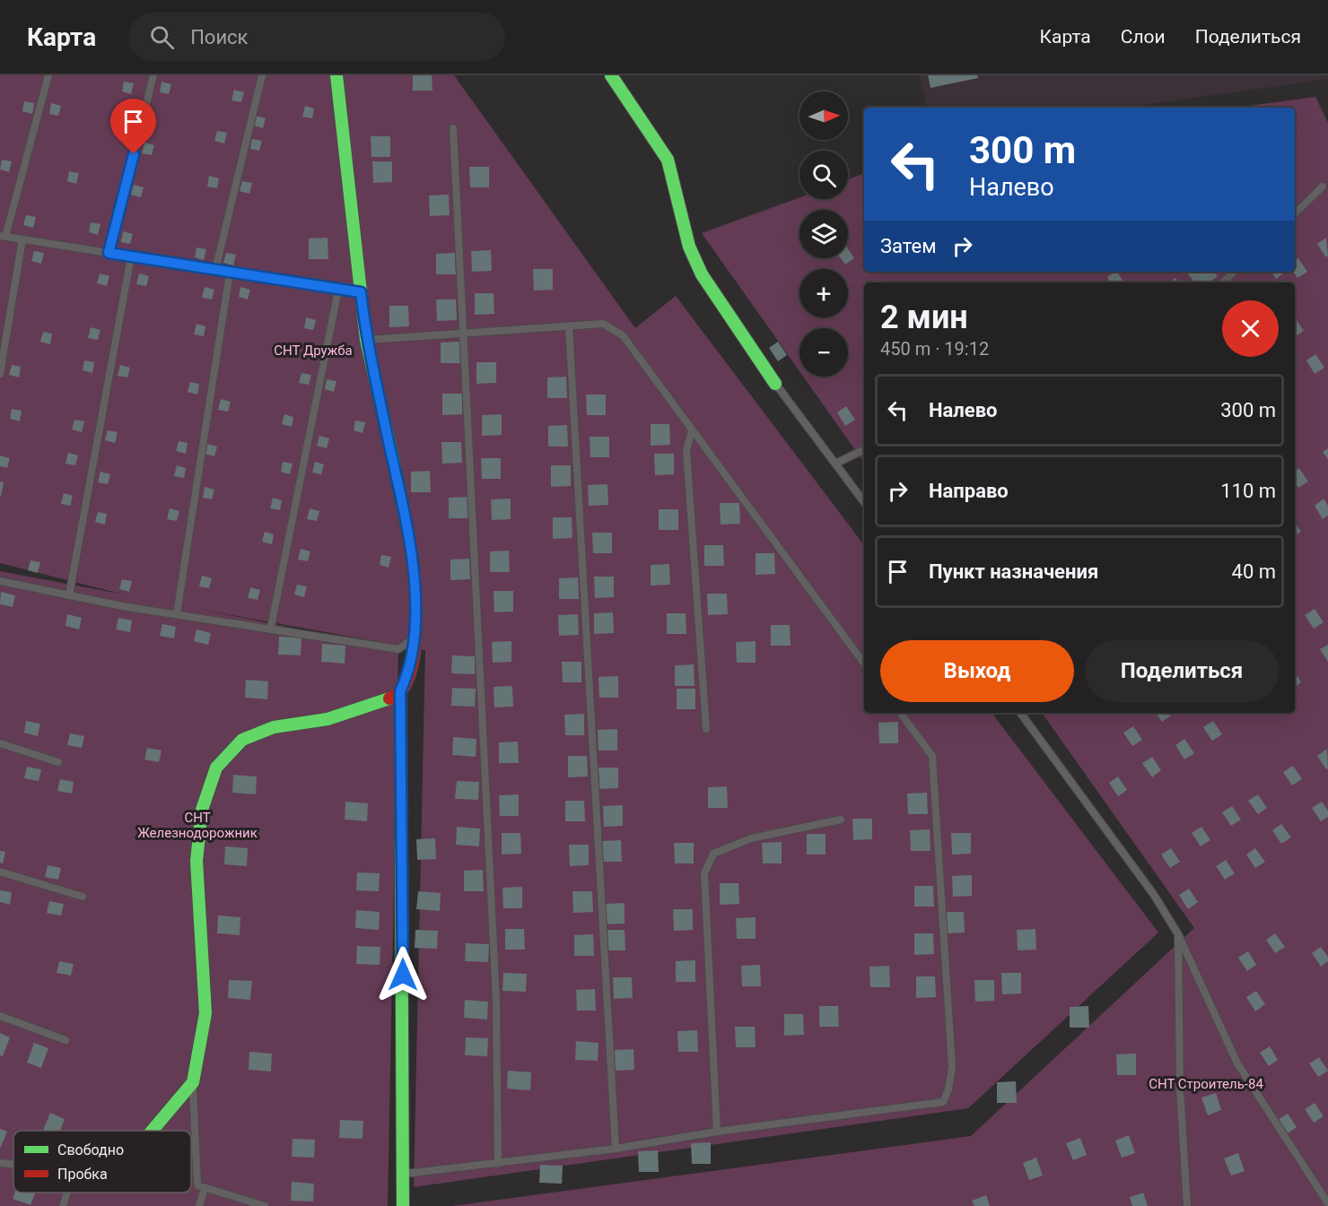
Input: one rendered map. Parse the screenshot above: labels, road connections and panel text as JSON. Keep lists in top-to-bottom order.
{
  "parks": ["СНТ Дружба", "СНТ Железнодорожник", "СНТ Строитель-84"],
  "legend": ["Свободно", "Пробка"],
  "north": "right",
  "page": {
    "header": "Карта",
    "search": "Поиск",
    "nav": ["Карта", "Слои", "Поделиться"],
    "map_buttons": ["+", "−"],
    "turn": ["300 m", "Налево"],
    "then": "Затем",
    "heading": ["2 мин", "450 m · 19:12"],
    "list": [
      {
        "name": "Налево",
        "value": "300 m"
      },
      {
        "name": "Направо",
        "value": "110 m"
      },
      {
        "name": "Пункт назначения",
        "value": "40 m"
      }
    ],
    "buttons": ["Выход", "Поделиться"]
  }
}
